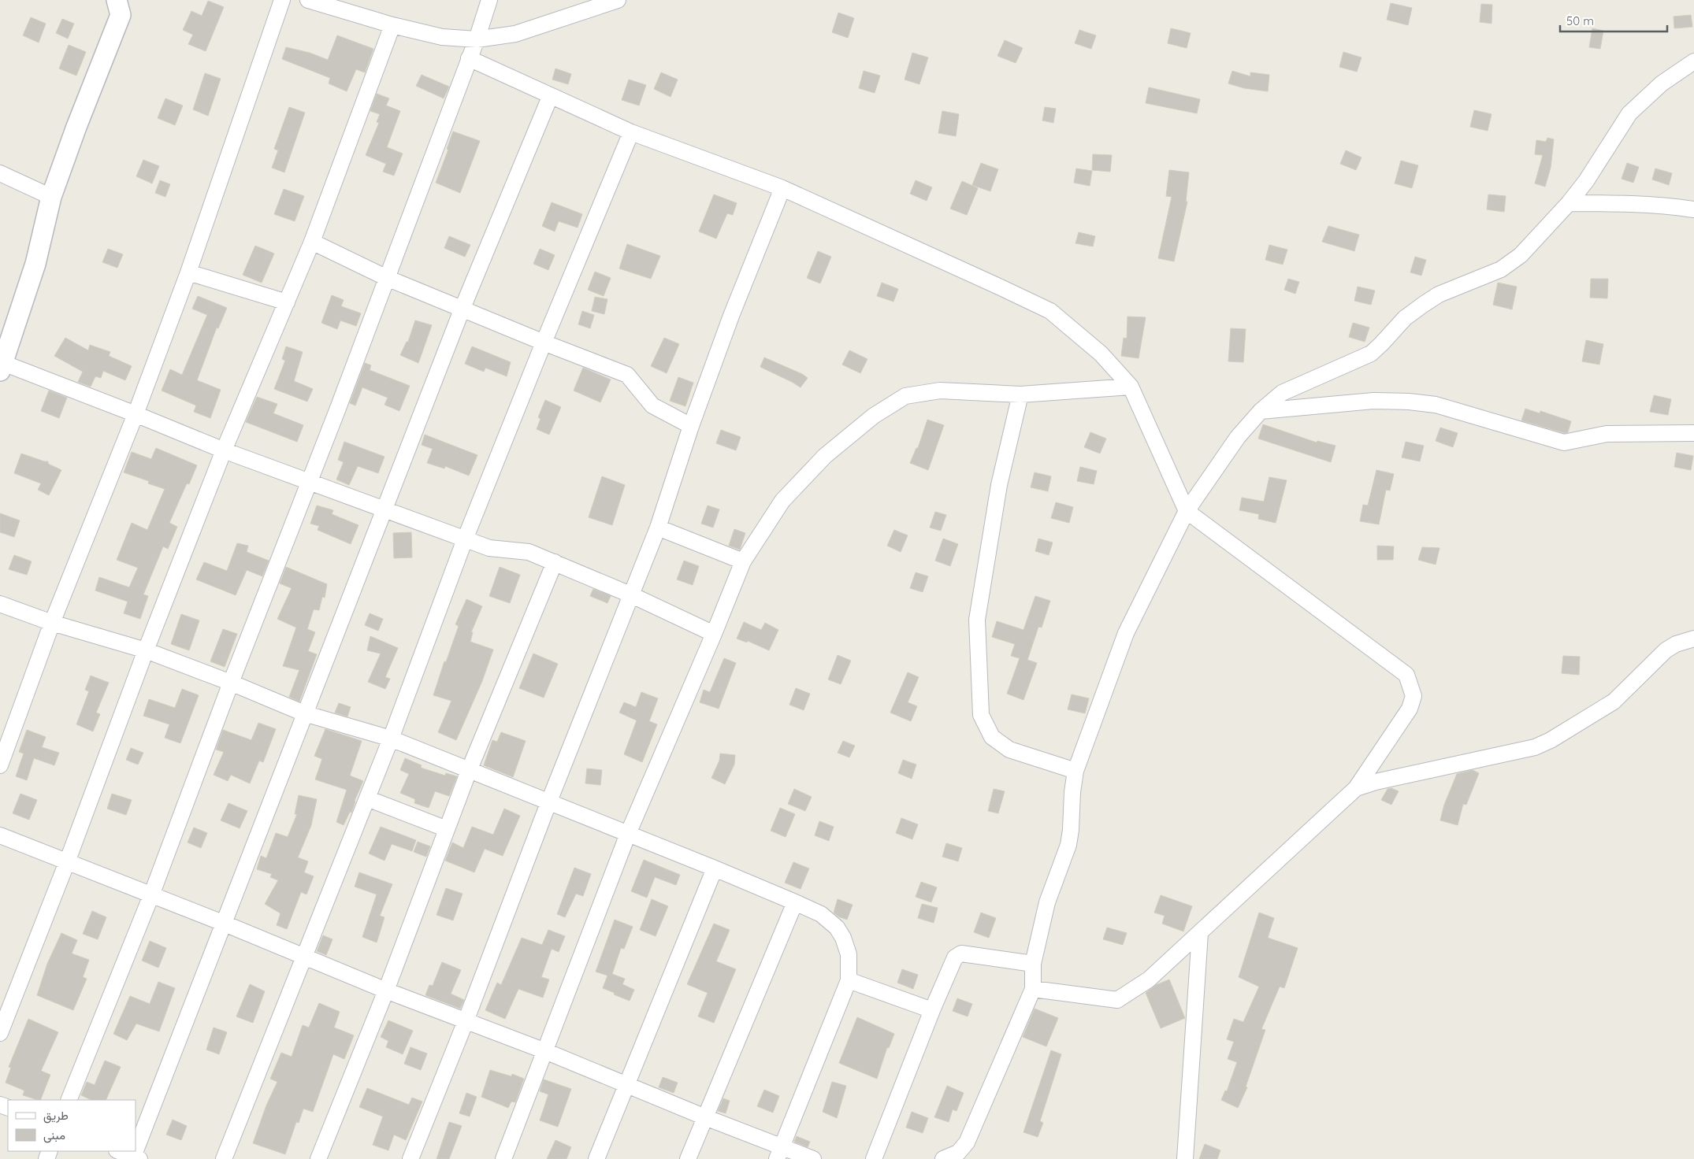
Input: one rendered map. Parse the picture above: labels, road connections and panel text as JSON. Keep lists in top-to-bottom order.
{
  "legend": ["طريق", "مبنى"],
  "scale_bar": "50 m"
}
